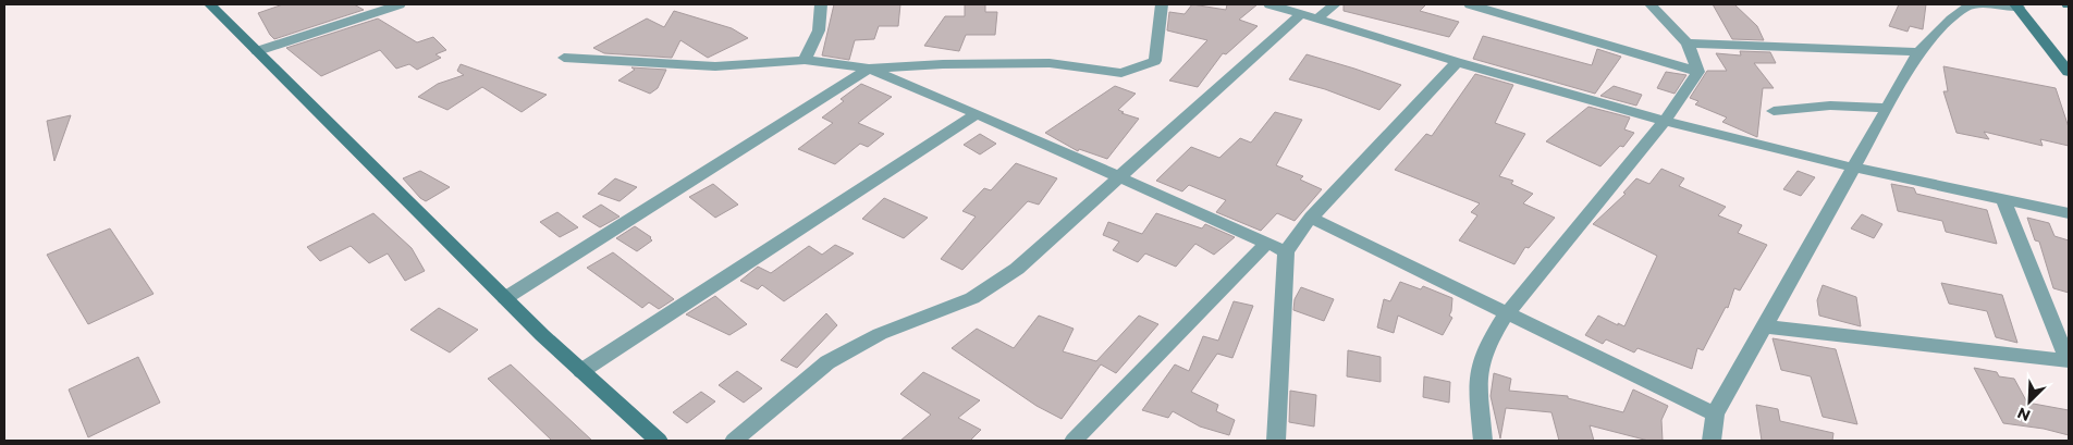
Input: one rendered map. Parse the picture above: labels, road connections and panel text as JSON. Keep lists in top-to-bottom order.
{
  "north": "bottom left"
}
